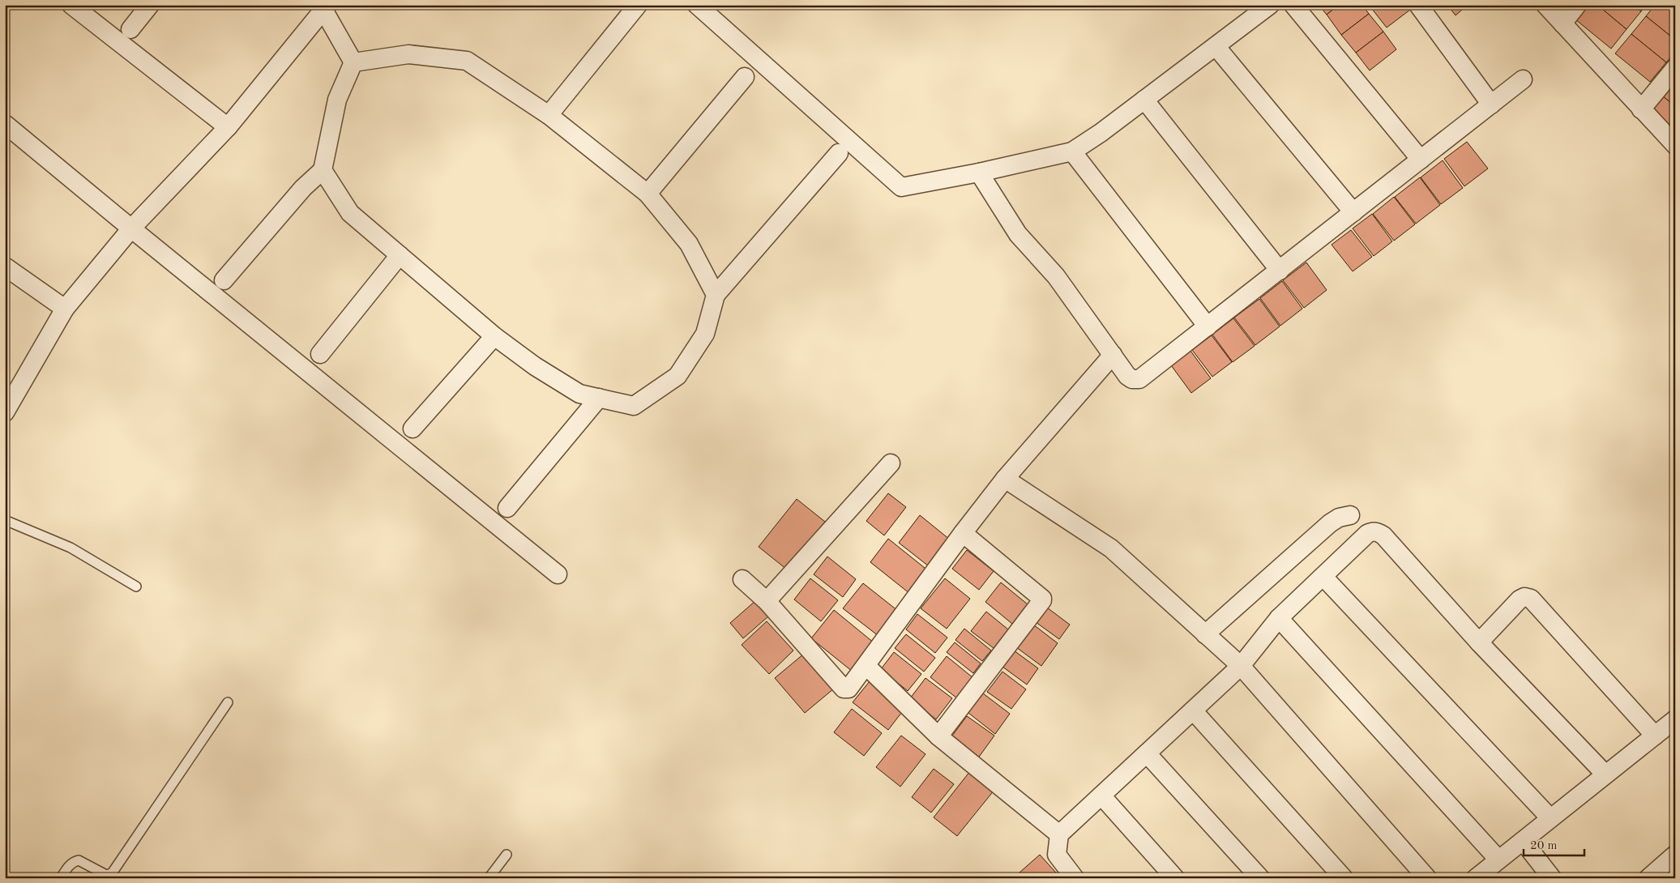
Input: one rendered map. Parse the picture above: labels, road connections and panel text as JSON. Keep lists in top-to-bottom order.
{
  "scale_bar": "20 m"
}
